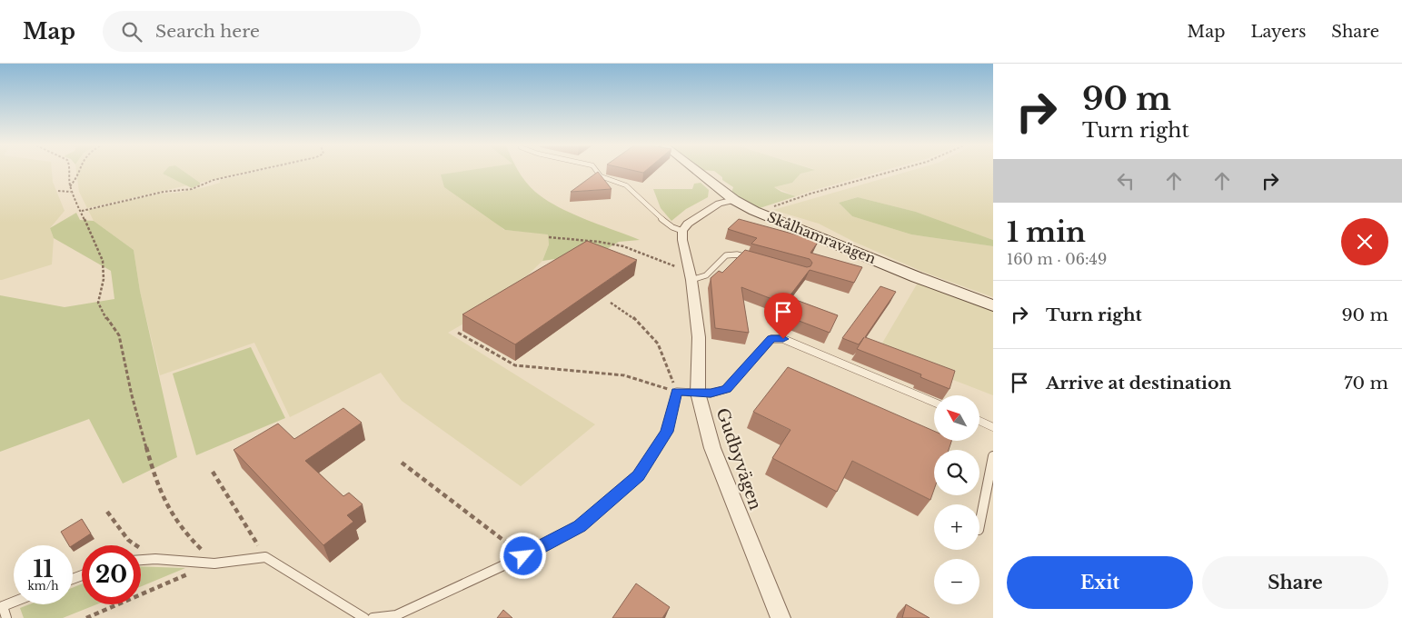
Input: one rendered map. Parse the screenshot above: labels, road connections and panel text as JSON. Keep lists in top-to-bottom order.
{
  "streets": {
    "street": ["Skålhamravägen", "Gudbyvägen"]
  },
  "north": "top left",
  "page": {
    "header": "Map",
    "search": "Search here",
    "nav": ["Map", "Layers", "Share"],
    "turn": ["90 m", "Turn right"],
    "heading": ["1 min", "160 m · 06:49"],
    "list": [
      {
        "name": "Turn right",
        "value": "90 m"
      },
      {
        "name": "Arrive at destination",
        "value": "70 m"
      }
    ],
    "map_buttons": ["+", "−"],
    "speed": "11 km/h",
    "limit": "20",
    "buttons": ["Exit", "Share"]
  }
}
